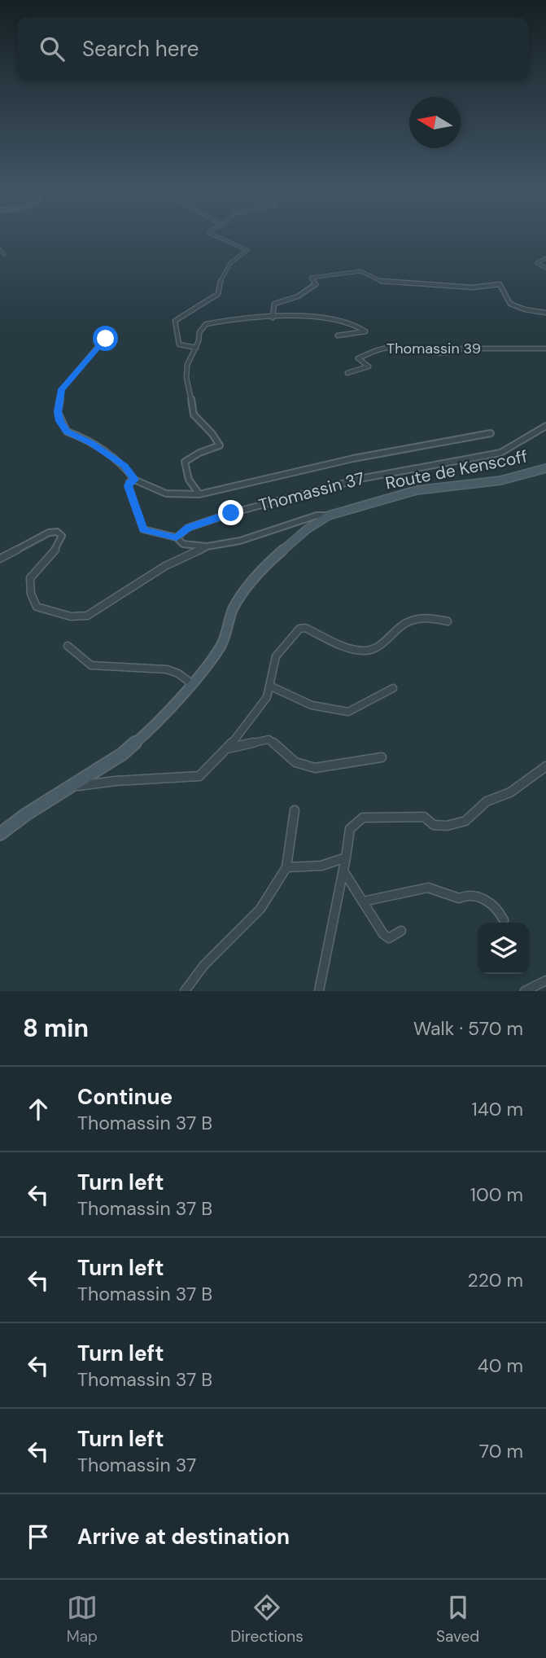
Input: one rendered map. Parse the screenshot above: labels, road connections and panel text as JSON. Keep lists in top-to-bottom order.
{
  "streets": {
    "main road": ["Route de Kenscoff"],
    "street": ["Thomassin 39", "Thomassin 37"]
  },
  "north": "left",
  "page": {
    "search": "Search here",
    "heading": ["8 min", "Walk · 570 m"],
    "list": [
      ["Continue", "Thomassin 37 B", "140 m"],
      ["Turn left", "Thomassin 37 B", "100 m"],
      ["Turn left", "Thomassin 37 B", "220 m"],
      ["Turn left", "Thomassin 37 B", "40 m"],
      ["Turn left", "Thomassin 37", "70 m"],
      "Arrive at destination"
    ],
    "nav": ["Map", "Directions", "Saved"]
  }
}
